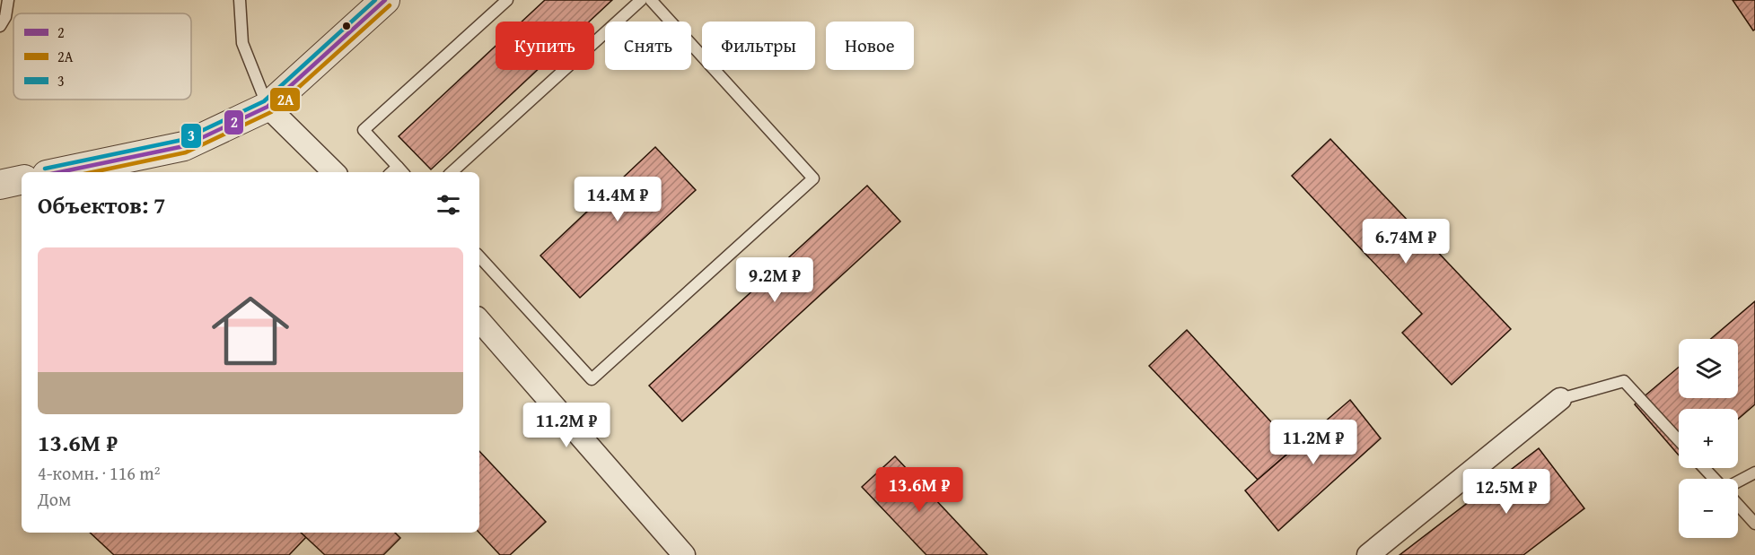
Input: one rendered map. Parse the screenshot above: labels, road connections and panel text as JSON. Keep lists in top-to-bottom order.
{
  "lines": ["transit line 2", "transit line 3", "transit line 2А"],
  "legend": ["2", "2А", "3"],
  "page": {
    "chip": [
      "Купить",
      "Снять",
      "Фильтры",
      "Новое"
    ],
    "heading": "Объектов: 7",
    "price": [
      "14.4M ₽",
      "6.74M ₽",
      "9.2M ₽",
      "11.2M ₽",
      "11.2M ₽",
      "13.6M ₽",
      "12.5M ₽"
    ],
    "list": [
      {
        "name": "13.6M ₽",
        "note": "4-комн. · 116 m² · Дом"
      }
    ],
    "map_buttons": ["+", "−"]
  }
}
